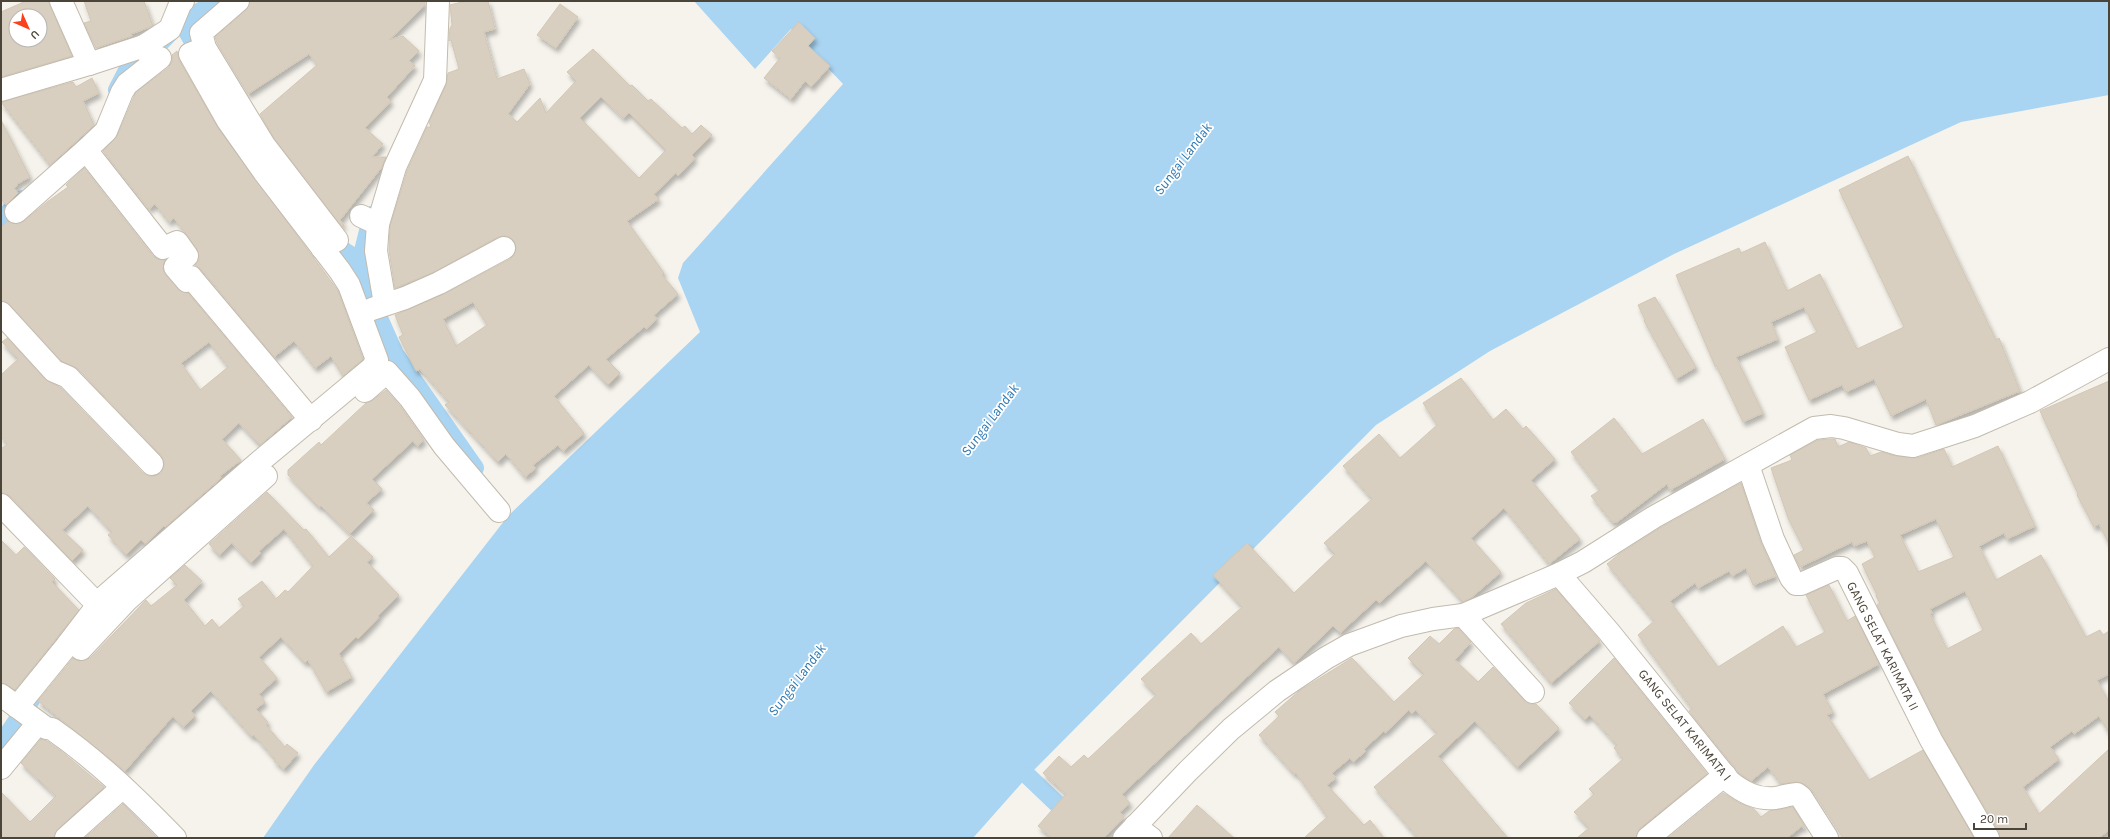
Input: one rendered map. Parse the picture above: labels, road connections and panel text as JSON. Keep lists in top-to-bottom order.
{
  "streets": {
    "street": ["GANG SELAT KARIMATA II", "GANG SELAT KARIMATA I"]
  },
  "water": ["Sungai Landak"],
  "scale_bar": "20 m",
  "north": "bottom right"
}
